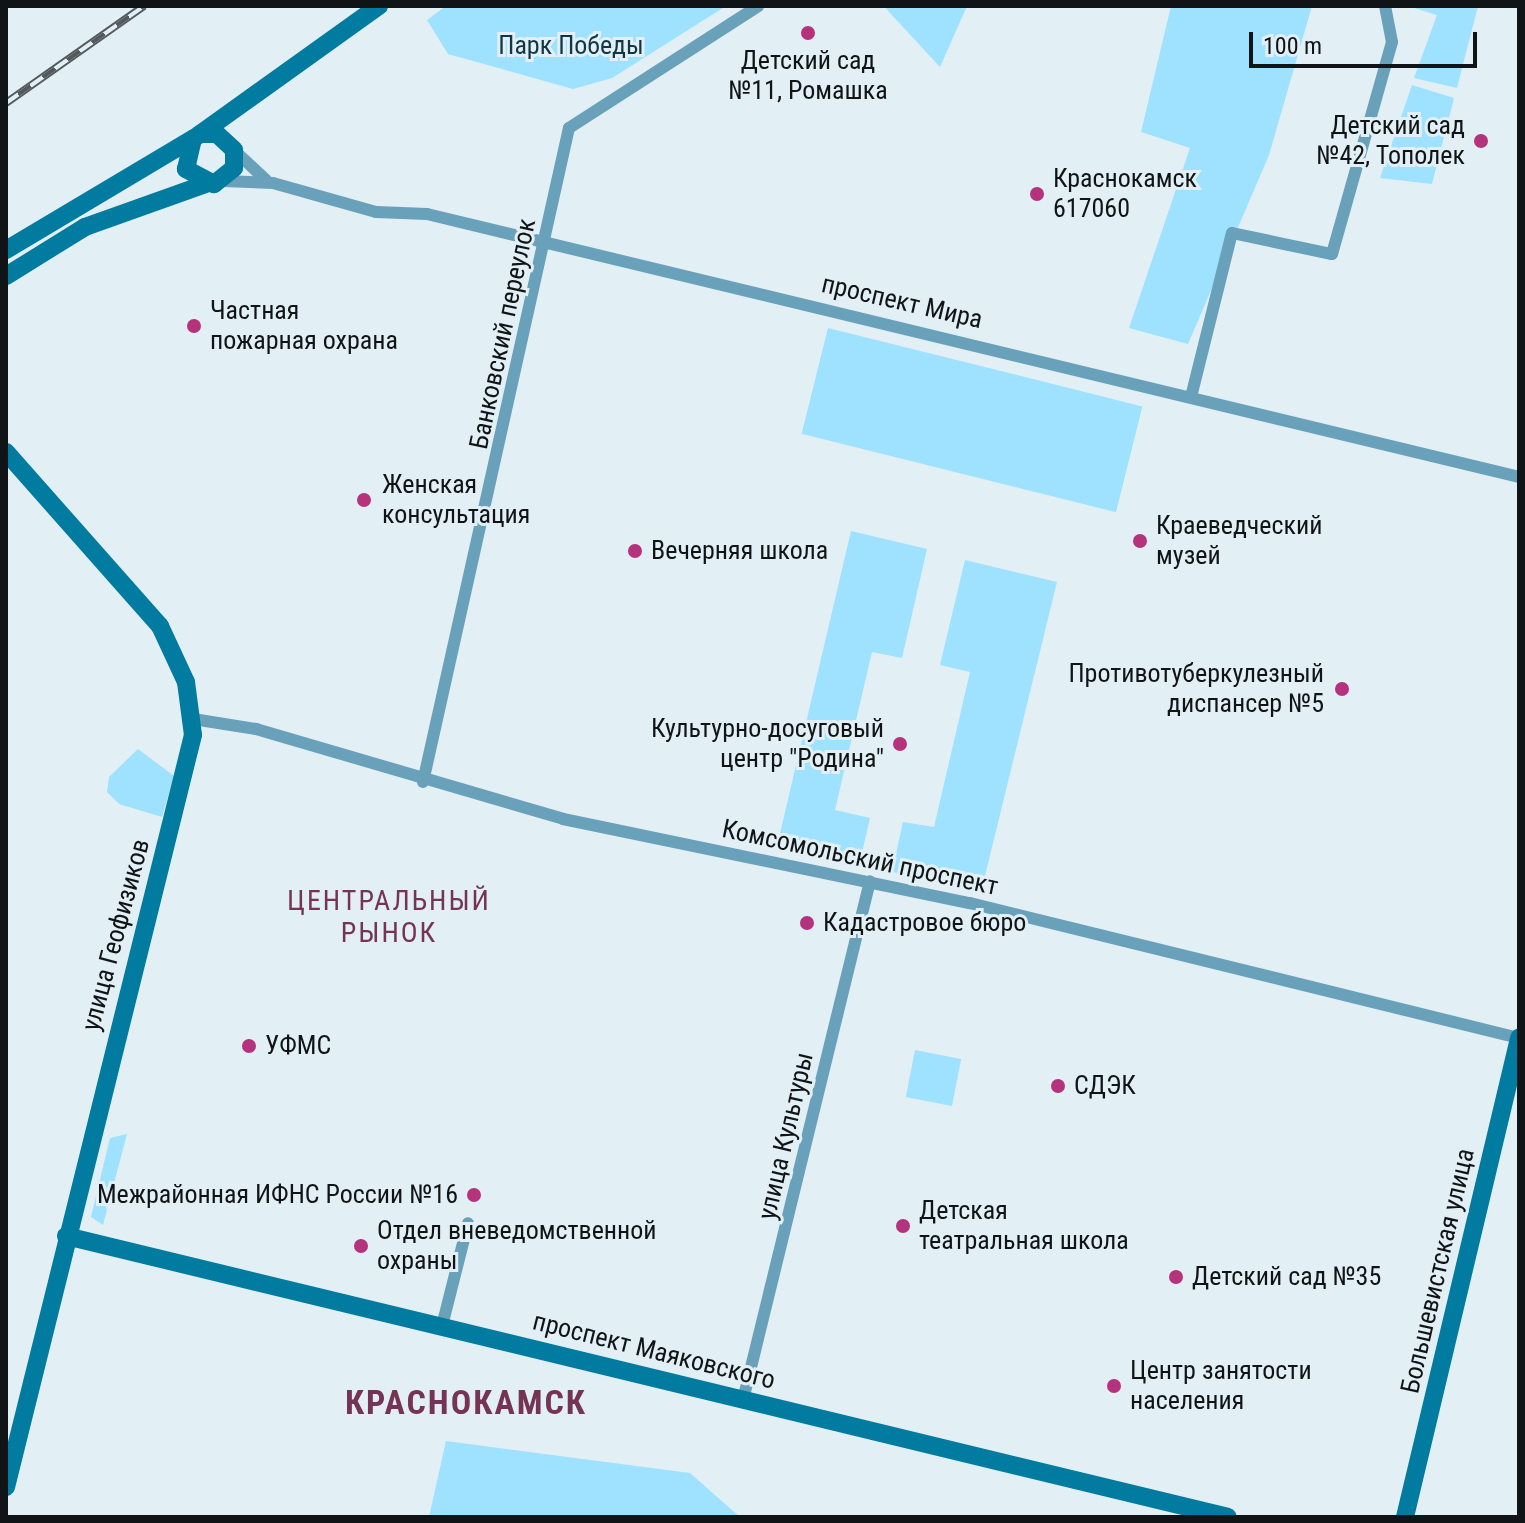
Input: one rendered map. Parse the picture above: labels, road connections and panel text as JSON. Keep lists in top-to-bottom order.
{
  "streets": {
    "main road": ["улица Геофизиков", "Большевистская улица", "проспект Маяковского"],
    "street": [
      "проспект Мира",
      "Банковский переулок",
      "Комсомольский проспект",
      "улица Культуры"
    ]
  },
  "crossings": [
    ["проспект Мира", "Банковский переулок"],
    ["Банковский переулок", "Комсомольский проспект"],
    ["Комсомольский проспект", "улица Геофизиков"],
    ["Комсомольский проспект", "улица Культуры"],
    ["Комсомольский проспект", "Большевистская улица"],
    ["улица Геофизиков", "проспект Маяковского"],
    ["улица Культуры", "проспект Маяковского"]
  ],
  "districts": ["ЦЕНТРАЛЬНЫЙ РЫНОК", "КРАСНОКАМСК"],
  "parks": ["Парк Победы"],
  "places": [
    "Детский сад №11, Ромашка",
    "Детский сад №42, Тополек",
    "Краснокамск 617060",
    "Частная пожарная охрана",
    "Женская консультация",
    "Краеведческий музей",
    "Вечерняя школа",
    "Противотуберкулезный диспансер №5",
    "Культурно-досуговый центр \"Родина\"",
    "Кадастровое бюро",
    "УФМС",
    "СДЭК",
    "Межрайонная ИФНС России №16",
    "Детская театральная школа",
    "Отдел вневедомственной охраны",
    "Детский сад №35",
    "Центр занятости населения"
  ],
  "scale_bar": "100 m"
}
